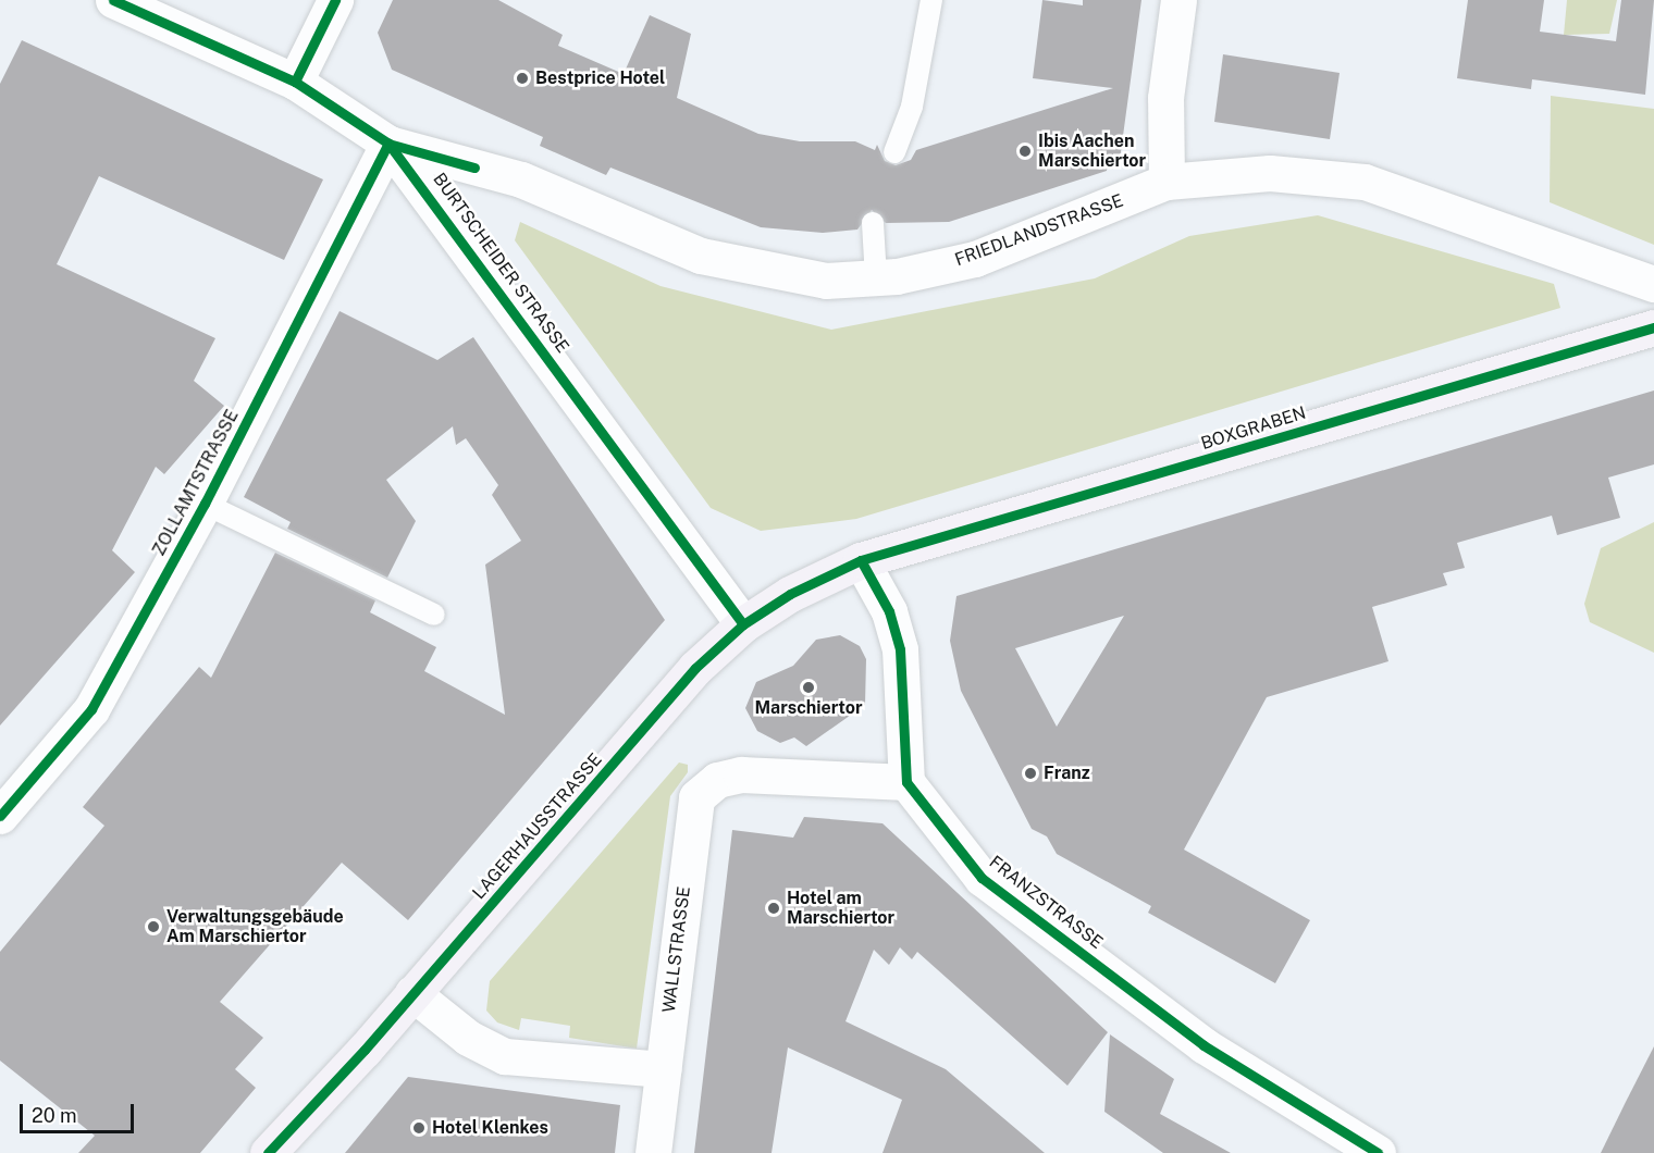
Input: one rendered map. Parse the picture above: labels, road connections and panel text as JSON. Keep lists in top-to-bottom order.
{
  "streets": {
    "main road": ["BOXGRABEN", "LAGERHAUSSTRASSE"],
    "street": [
      "FRIEDLANDSTRASSE",
      "BURTSCHEIDER STRASSE",
      "ZOLLAMTSTRASSE",
      "FRANZSTRASSE",
      "WALLSTRASSE"
    ]
  },
  "crossings": [
    ["FRIEDLANDSTRASSE", "BURTSCHEIDER STRASSE"],
    ["FRIEDLANDSTRASSE", "ZOLLAMTSTRASSE"],
    ["BURTSCHEIDER STRASSE", "ZOLLAMTSTRASSE"],
    ["BURTSCHEIDER STRASSE", "LAGERHAUSSTRASSE"],
    ["BOXGRABEN", "LAGERHAUSSTRASSE"],
    ["FRANZSTRASSE", "WALLSTRASSE"]
  ],
  "places": [
    "Bestprice Hotel",
    "Ibis Aachen Marschiertor",
    "Marschiertor",
    "Franz",
    "Hotel am Marschiertor",
    "Verwaltungsgebäude Am Marschiertor",
    "Hotel Klenkes"
  ],
  "scale_bar": "20 m"
}
